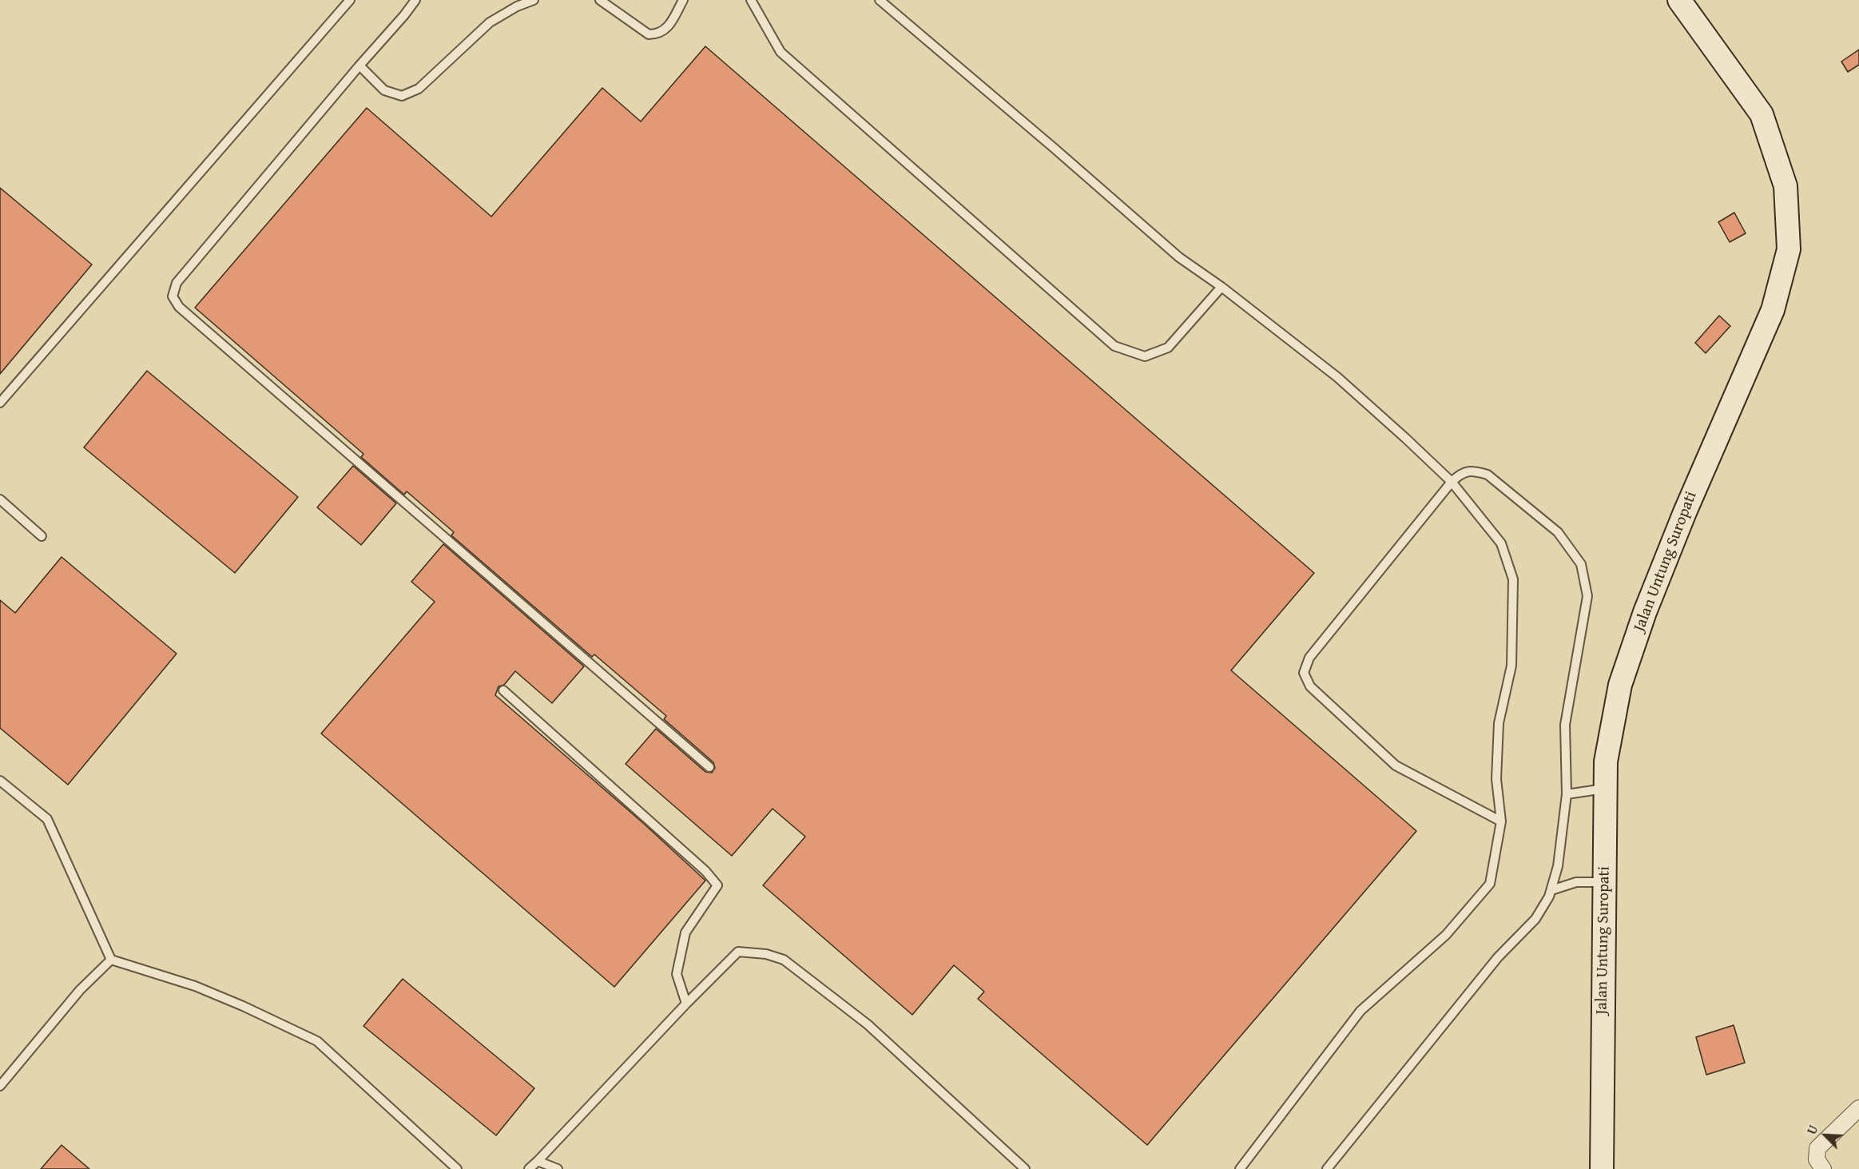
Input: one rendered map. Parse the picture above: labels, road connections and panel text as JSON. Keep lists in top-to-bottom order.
{
  "streets": {
    "main road": ["Jalan Untung Suropati"]
  },
  "north": "top left"
}
